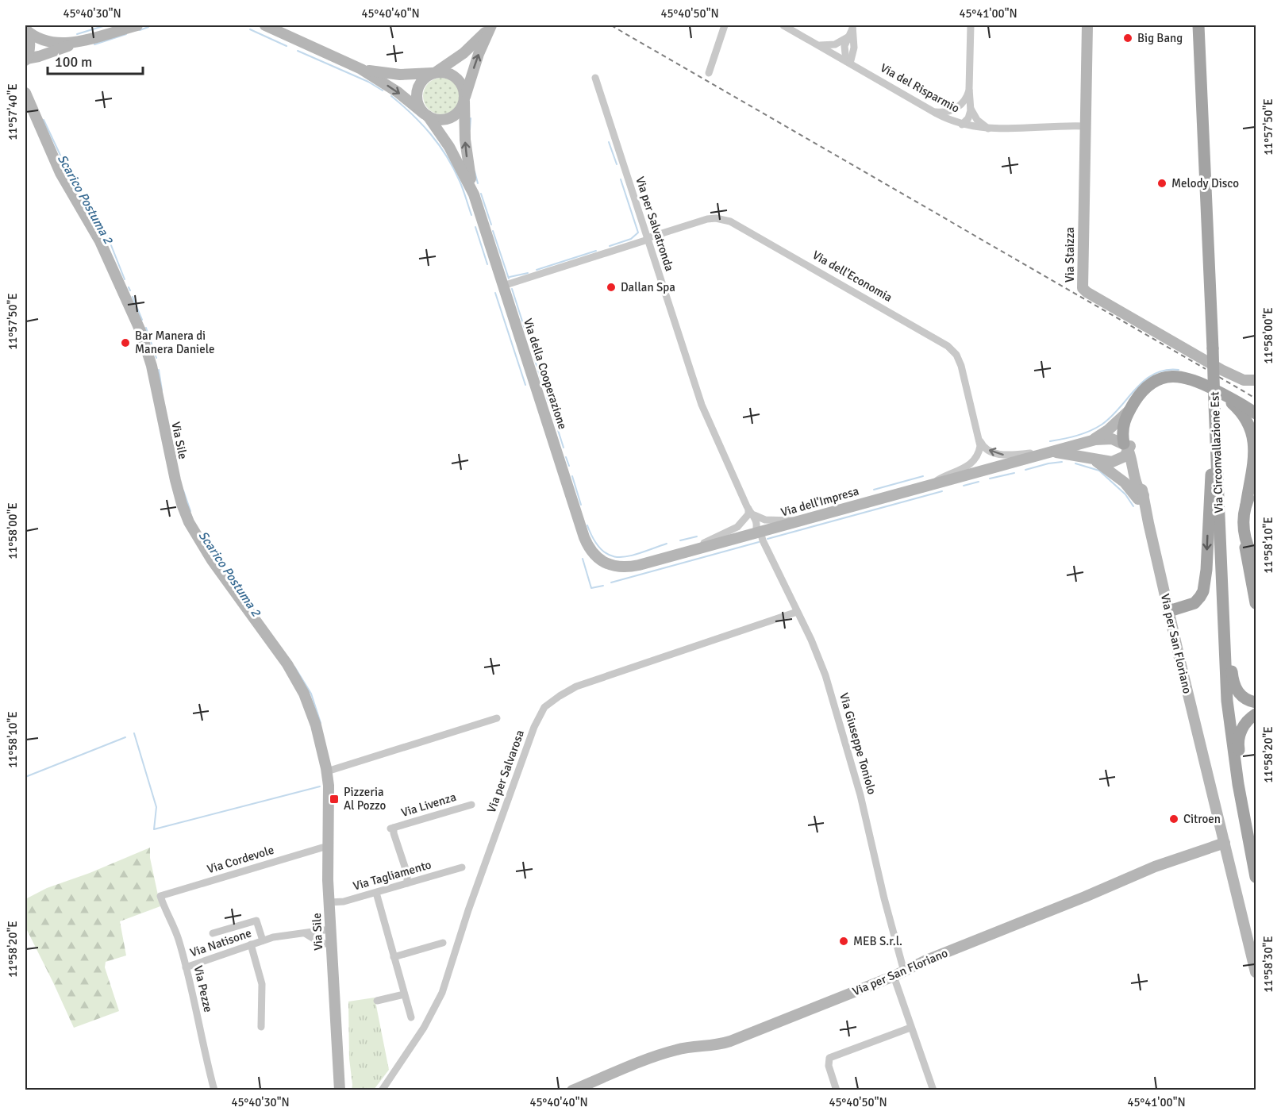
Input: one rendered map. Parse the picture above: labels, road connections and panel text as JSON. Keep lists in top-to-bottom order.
{
  "streets": {
    "main road": ["Via Circonvallazione Est"],
    "street": [
      "Via del Risparmio",
      "Via per Salvatronda",
      "Via Staizza",
      "Via dell'Economia",
      "Via della Cooperazione",
      "Via Sile",
      "Via dell'Impresa",
      "Via per San Floriano",
      "Via Giuseppe Toniolo",
      "Via per Salvarosa",
      "Via Livenza",
      "Via Cordevole",
      "Via Tagliamento",
      "Via Natisone",
      "Via Pezze"
    ]
  },
  "crossings": [
    ["Via del Risparmio", "Via Staizza"],
    ["Via per Salvatronda", "Via dell'Economia"],
    ["Via per Salvatronda", "Via dell'Impresa"],
    ["Via per Salvatronda", "Via Giuseppe Toniolo"],
    ["Via dell'Economia", "Via della Cooperazione"],
    ["Via della Cooperazione", "Via dell'Impresa"],
    ["Via Sile", "Via Cordevole"],
    ["Via Sile", "Via Tagliamento"],
    ["Via Sile", "Via Natisone"],
    ["Via dell'Impresa", "Via per San Floriano"],
    ["Via dell'Impresa", "Via Giuseppe Toniolo"],
    ["Via per San Floriano", "Via Giuseppe Toniolo"],
    ["Via Giuseppe Toniolo", "Via per Salvarosa"],
    ["Via Livenza", "Via Tagliamento"],
    ["Via Cordevole", "Via Pezze"],
    ["Via Natisone", "Via Pezze"]
  ],
  "water": ["Scarico Postuma 2"],
  "places": {
    "other": [
      "Big Bang",
      "Melody Disco",
      "Dallan Spa",
      "Bar Manera di Manera Daniele",
      "Citroen",
      "MEB S.r.l."
    ],
    "transit": ["Pizzeria Al Pozzo"]
  },
  "scale_bar": "100 m",
  "coordinates": [
    "45°40'30\"N",
    "45°40'40\"N",
    "45°40'50\"N",
    "45°41'00\"N",
    "11°57'40\"E",
    "11°57'50\"E",
    "11°58'00\"E",
    "11°58'10\"E",
    "11°58'20\"E",
    "11°58'30\"E"
  ]
}
